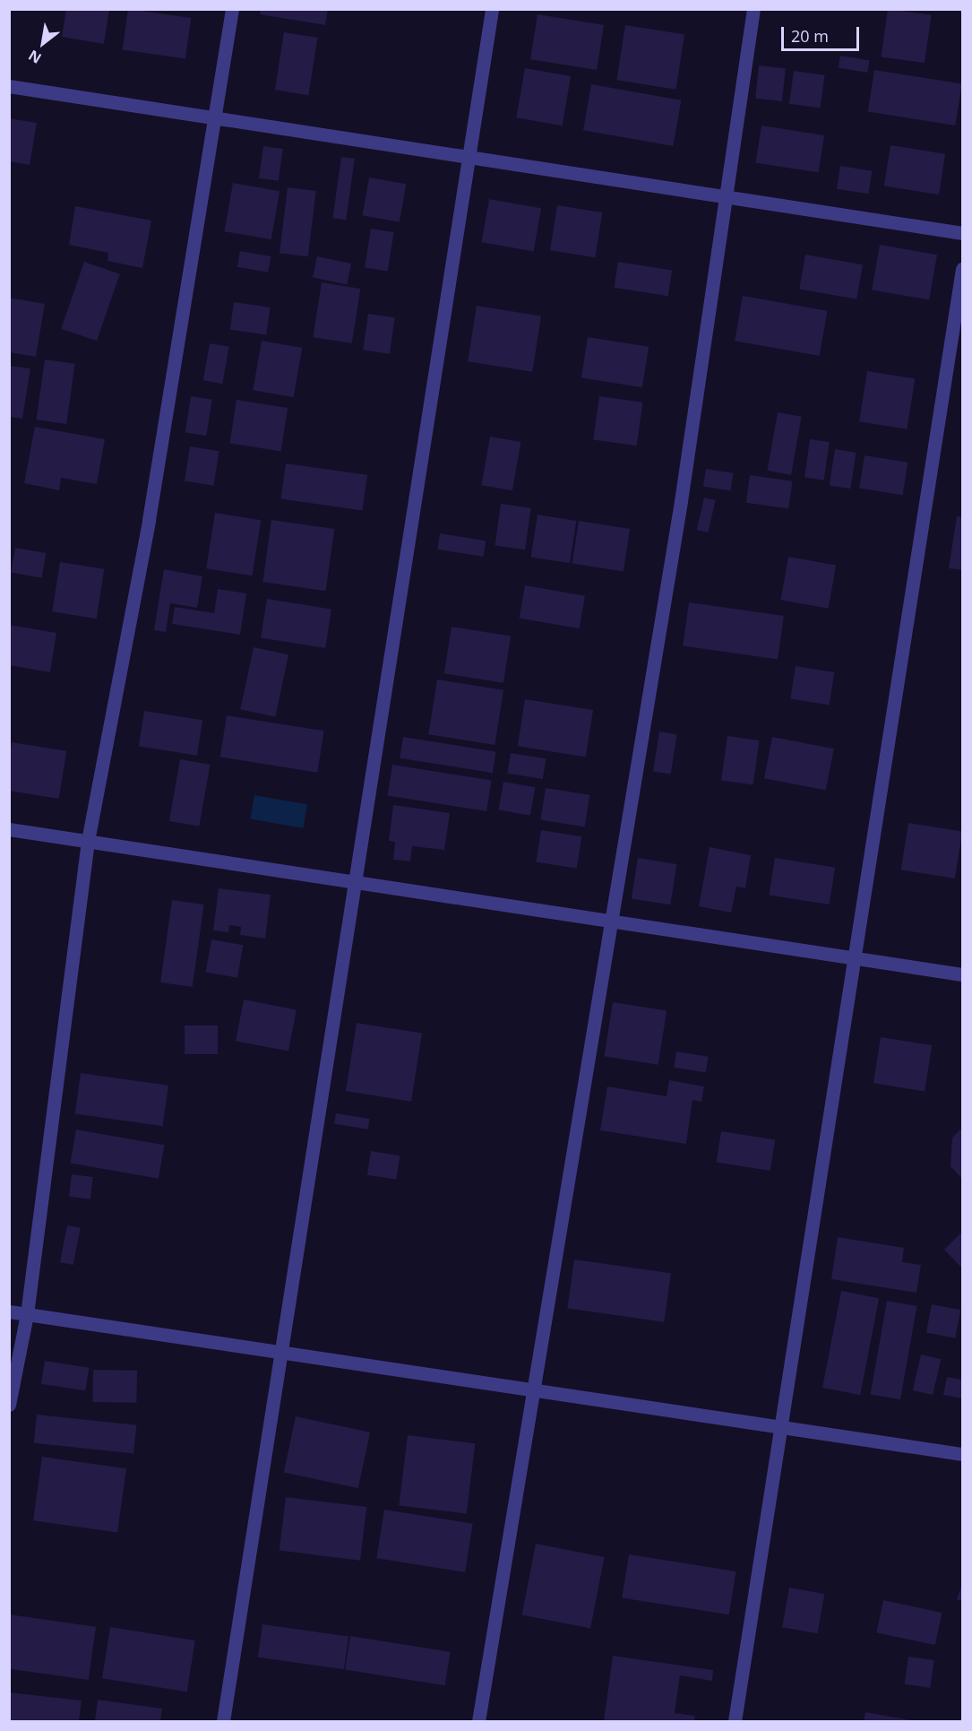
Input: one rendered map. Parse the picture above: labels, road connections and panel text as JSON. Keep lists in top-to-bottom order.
{
  "scale_bar": "20 m",
  "north": "bottom left"
}
